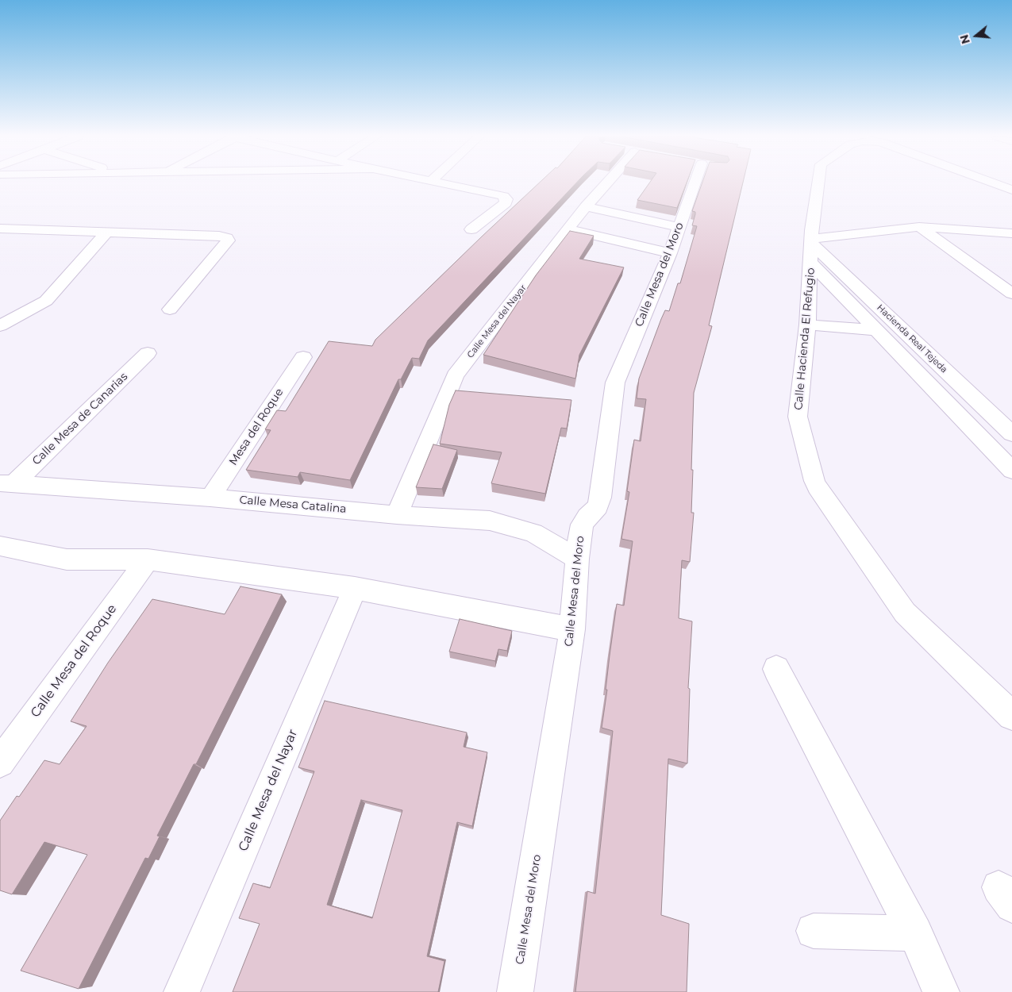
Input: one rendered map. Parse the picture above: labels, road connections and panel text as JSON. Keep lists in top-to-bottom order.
{
  "streets": {
    "street": [
      "Calle Mesa del Moro",
      "Calle Mesa del Nayar",
      "Calle Hacienda El Refugio",
      "Hacienda Real Tejeda",
      "Calle Mesa de Canarias",
      "Mesa del Roque",
      "Calle Mesa Catalina",
      "Calle Mesa del Roque"
    ]
  },
  "crossings": [
    ["Calle Mesa del Moro", "Calle Mesa Catalina"],
    ["Calle Mesa del Nayar", "Calle Mesa Catalina"],
    ["Calle Hacienda El Refugio", "Hacienda Real Tejeda"],
    ["Calle Mesa de Canarias", "Calle Mesa Catalina"],
    ["Mesa del Roque", "Calle Mesa Catalina"]
  ],
  "north": "left"
}
